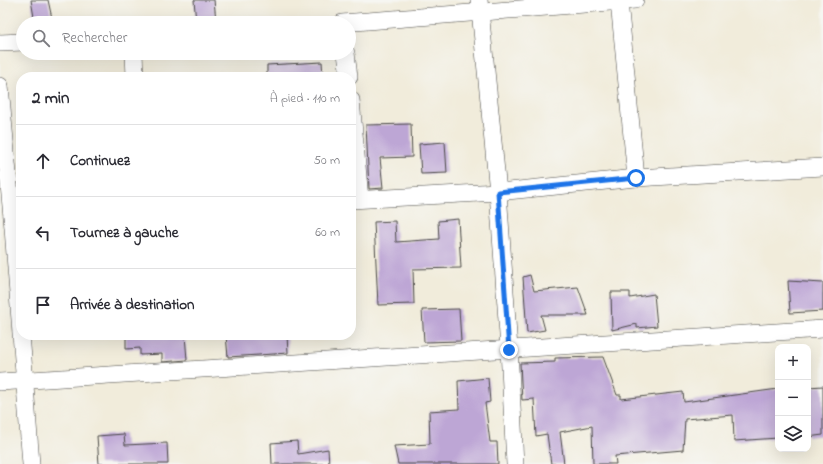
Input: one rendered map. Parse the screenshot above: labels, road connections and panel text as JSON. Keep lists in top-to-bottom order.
{
  "page": {
    "search": "Rechercher",
    "heading": ["2 min", "À pied · 110 m"],
    "list": [
      ["Continuez", "50 m"],
      ["Tournez à gauche", "60 m"],
      "Arrivée à destination"
    ],
    "map_buttons": ["+", "−"]
  }
}
